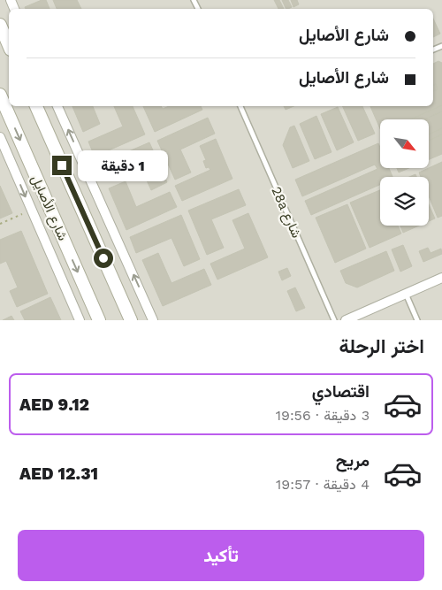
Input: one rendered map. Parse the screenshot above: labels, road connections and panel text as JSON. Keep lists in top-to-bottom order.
{
  "streets": {
    "main road": ["شارع الأصايل"],
    "lane": ["28a شارع"]
  },
  "north": "bottom right",
  "page": {
    "banner": ["شارع الأصايل", "شارع الأصايل"],
    "bubble": "1 دقيقة",
    "heading": "اختر الرحلة",
    "list": [
      {
        "name": "اقتصادي",
        "note": "3 دقيقة · 19:56",
        "value": "AED 9.12"
      },
      {
        "name": "مريح",
        "note": "4 دقيقة · 19:57",
        "value": "AED 12.31"
      }
    ],
    "buttons": "تأكيد"
  }
}
